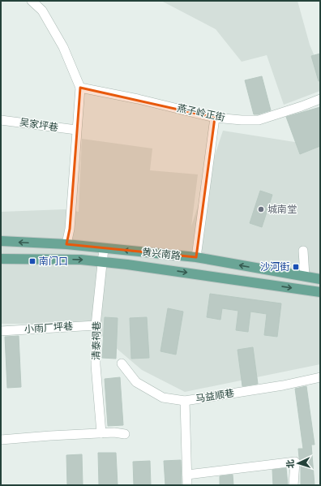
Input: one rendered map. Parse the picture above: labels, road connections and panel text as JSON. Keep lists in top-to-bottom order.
{
  "streets": {
    "main road": ["黄兴南路"],
    "street": [
      "燕子岭正街",
      "吴家坪巷",
      "小雨厂坪巷",
      "清泰祠巷",
      "马益顺巷"
    ]
  },
  "crossings": [
    ["黄兴南路", "清泰祠巷"],
    ["小雨厂坪巷", "清泰祠巷"]
  ],
  "places": {
    "other": ["城南堂"],
    "transit": ["南门口", "沙河街"]
  },
  "north": "left"
}
